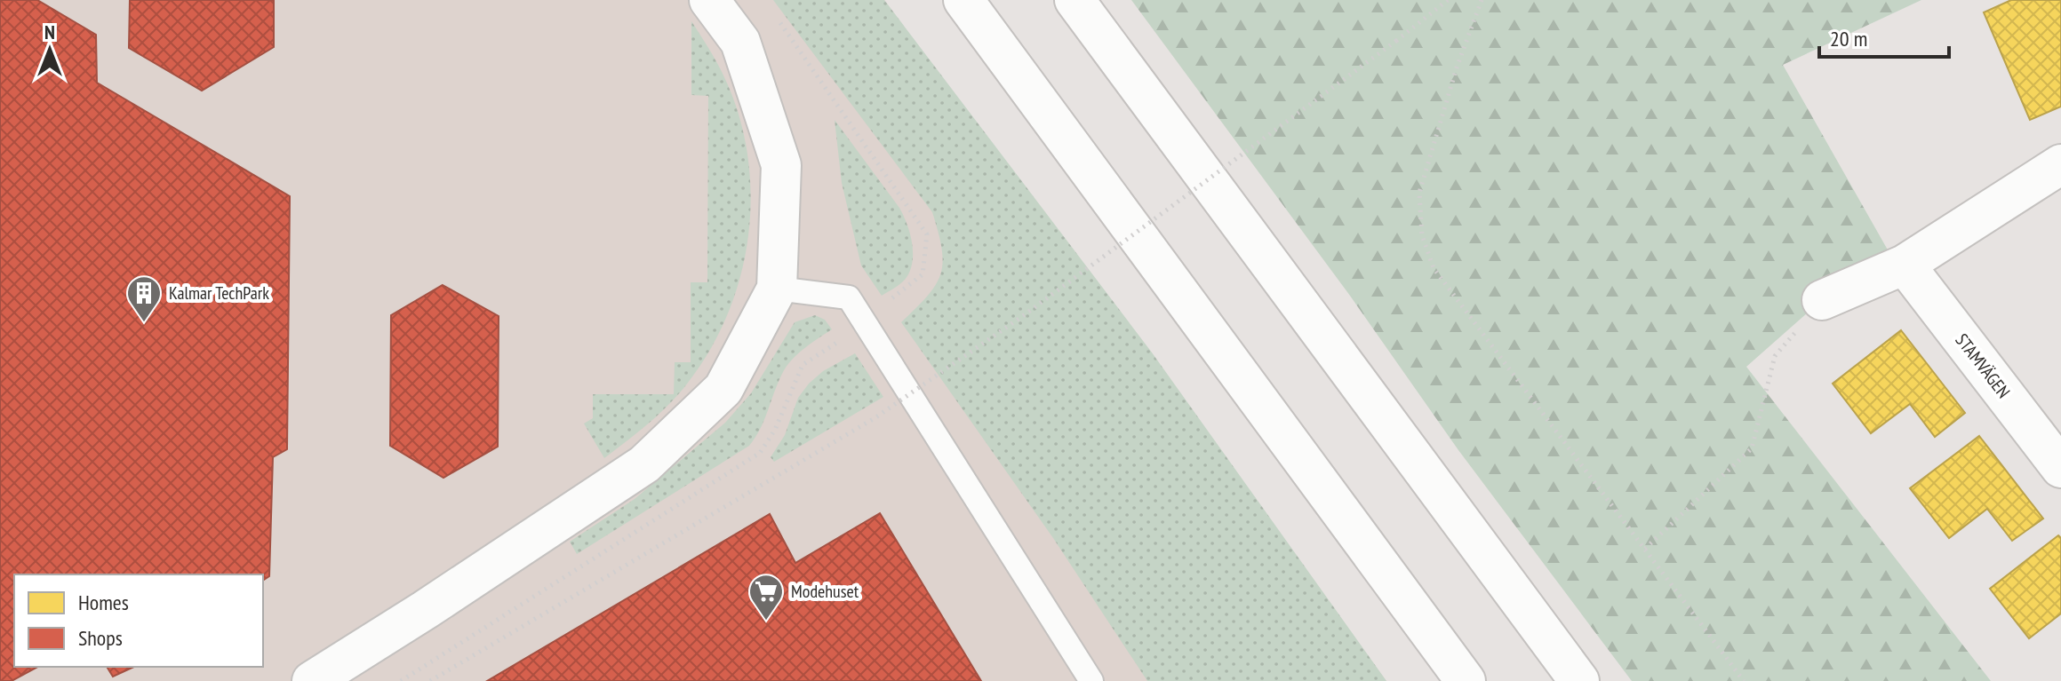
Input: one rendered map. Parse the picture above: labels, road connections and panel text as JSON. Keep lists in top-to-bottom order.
{
  "streets": {
    "main road": ["STAMVÄGEN"]
  },
  "places": {
    "building": ["Kalmar TechPark"],
    "supermarket": ["Modehuset"]
  },
  "legend": ["Homes", "Shops"],
  "scale_bar": "20 m",
  "north": "top"
}
